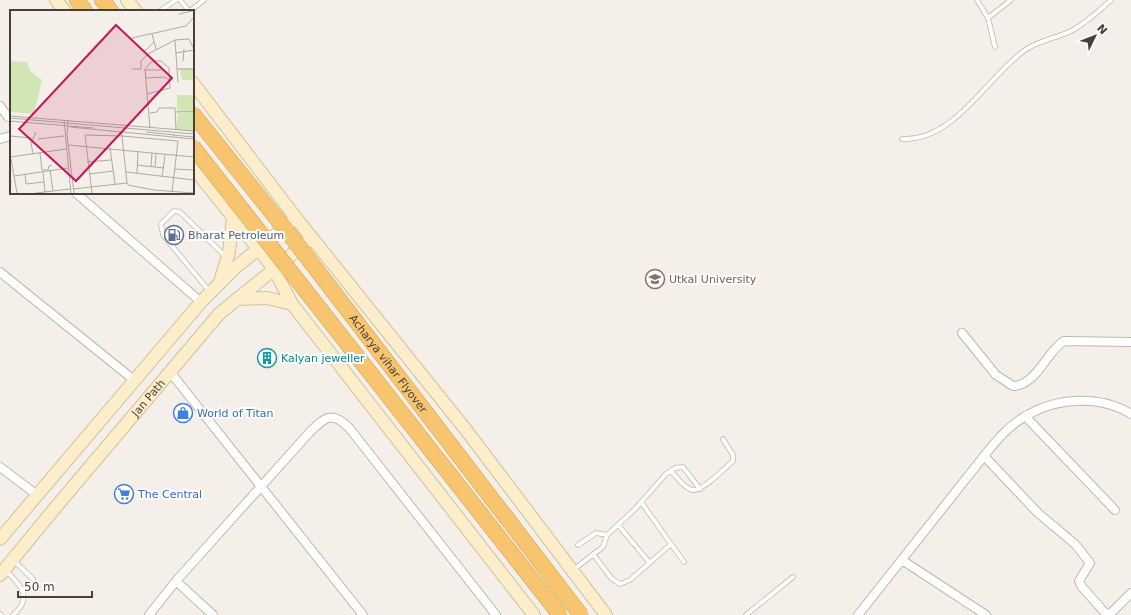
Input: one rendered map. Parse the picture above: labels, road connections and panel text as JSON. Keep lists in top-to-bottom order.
{
  "streets": {
    "highway": ["Acharya vihar Flyover"],
    "street": ["Jan Path"]
  },
  "places": {
    "fuel station": ["Bharat Petroleum"],
    "school or university": ["Utkal University"],
    "building": ["Kalyan jeweller"],
    "shop": ["World of Titan"],
    "supermarket": ["The Central"]
  },
  "scale_bar": "50 m",
  "north": "top right"
}
